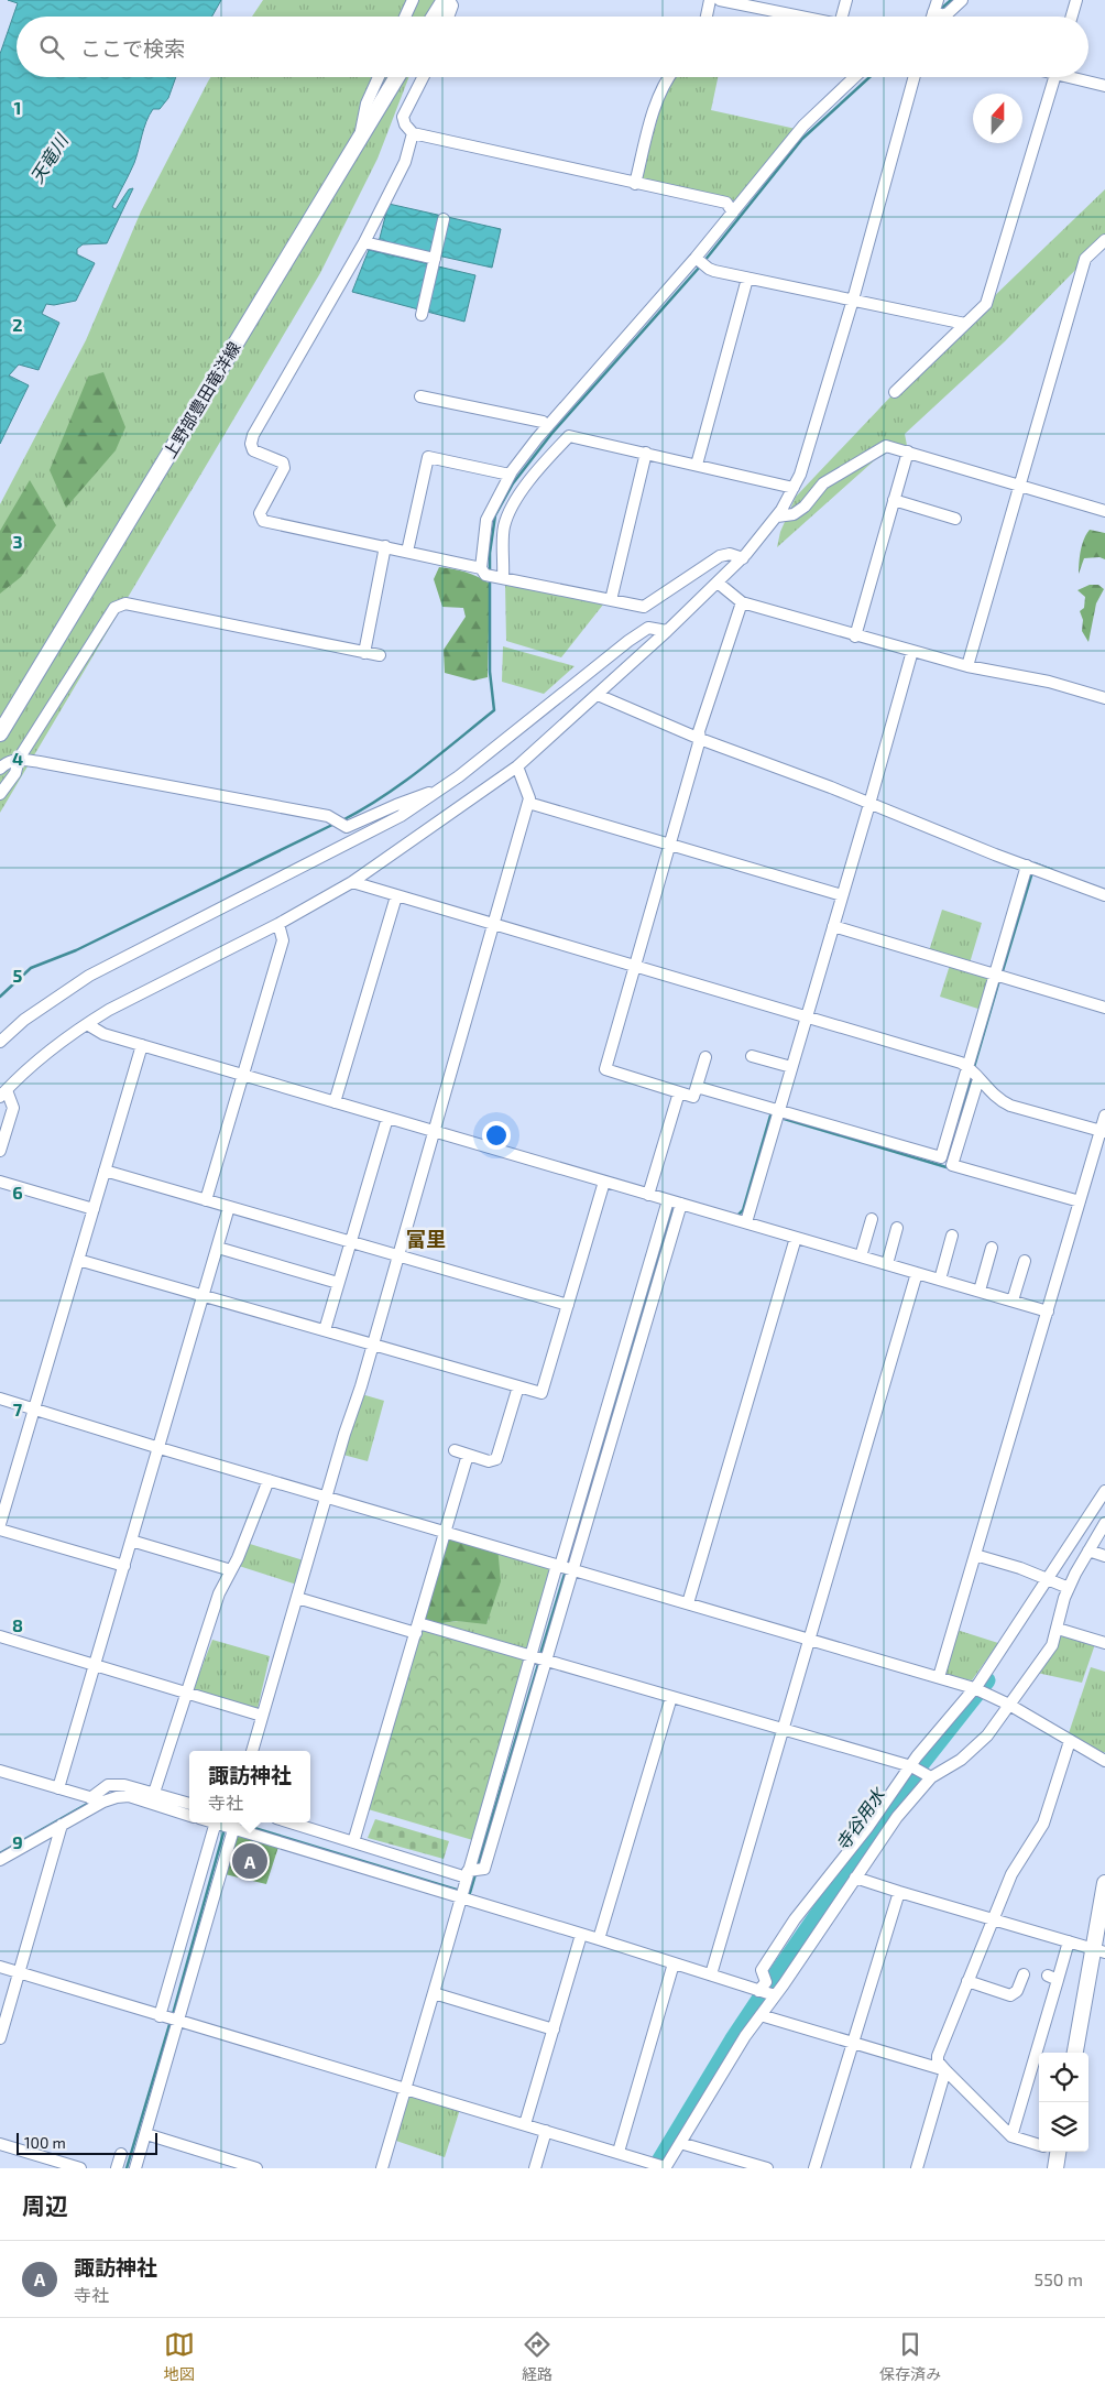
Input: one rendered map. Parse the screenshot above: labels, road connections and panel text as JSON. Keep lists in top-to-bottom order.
{
  "streets": {
    "main road": ["上野部豊田竜洋線"]
  },
  "districts": ["富里"],
  "water": ["天竜川", "寺谷用水"],
  "scale_bar": "100 m",
  "north": "top",
  "page": {
    "search": "ここで検索",
    "popup": ["諏訪神社", "寺社"],
    "pins": "A",
    "scale": "100 m",
    "heading": "周辺",
    "list": [
      {
        "mark": "A",
        "name": "諏訪神社",
        "note": "寺社",
        "value": "550 m"
      }
    ],
    "nav": ["地図", "経路", "保存済み"]
  },
  "grid": {
    "rows": [
      "1",
      "2",
      "3",
      "4",
      "5",
      "6",
      "7",
      "8",
      "9"
    ]
  }
}
